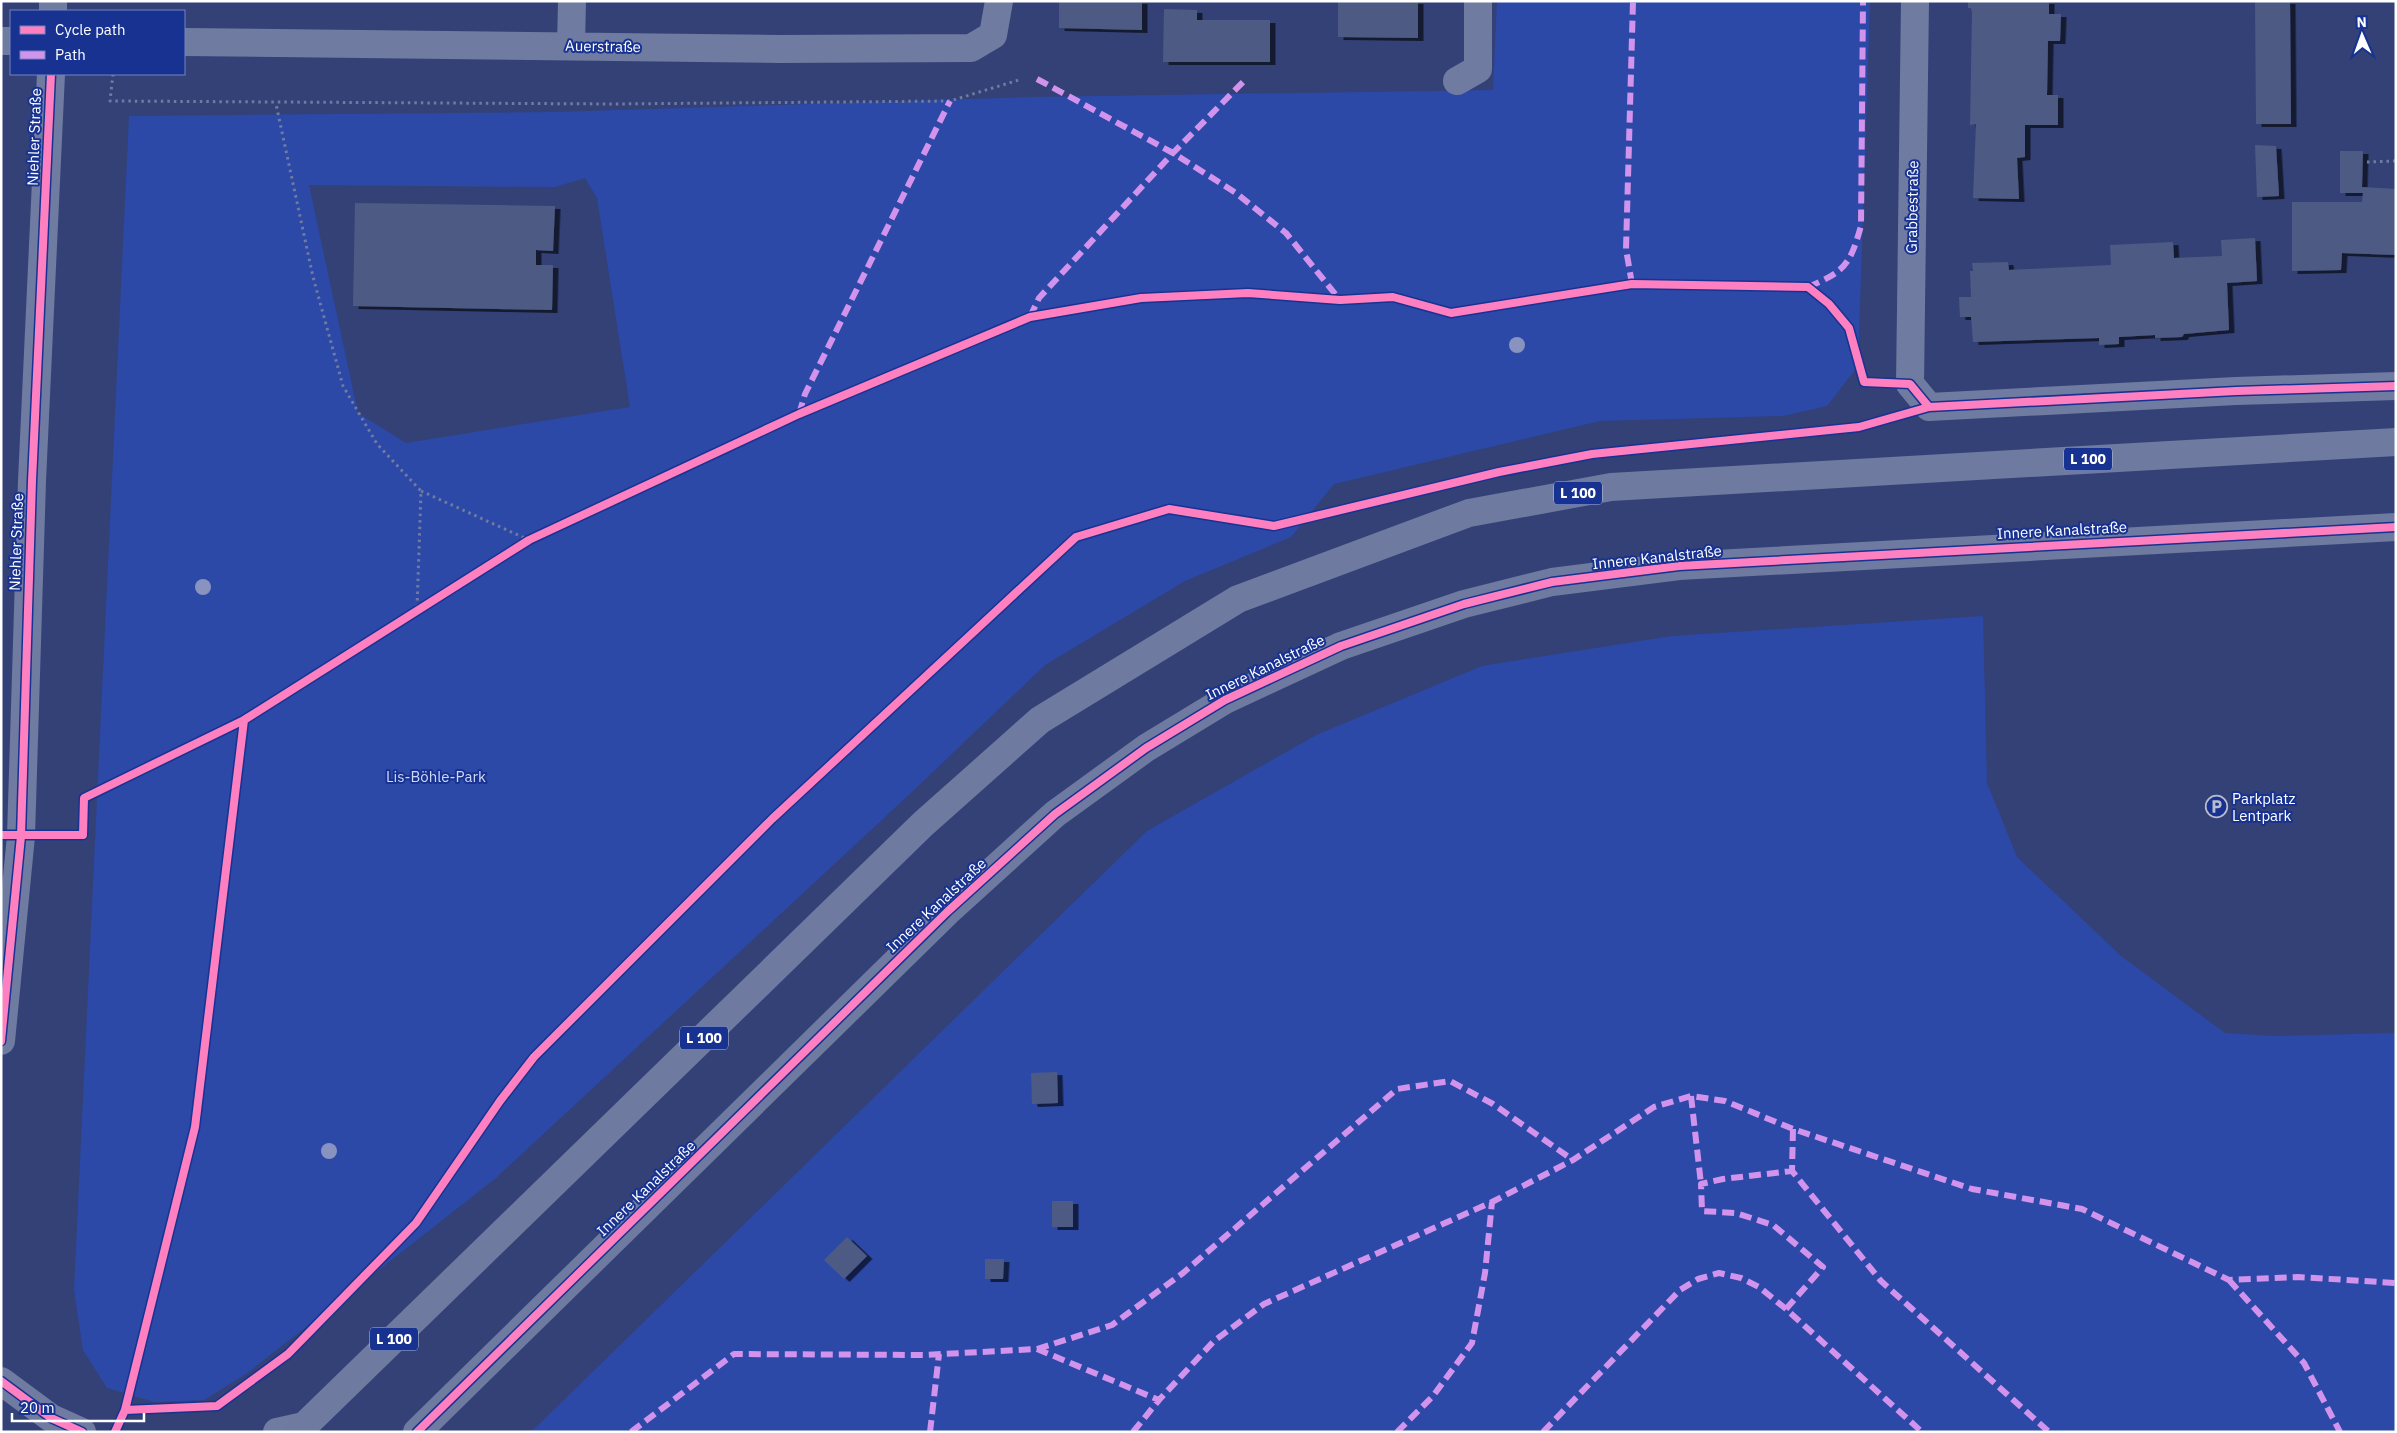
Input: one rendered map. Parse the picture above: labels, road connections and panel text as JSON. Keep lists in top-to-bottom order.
{
  "streets": {
    "main road": ["L 100", "Innere Kanalstraße"],
    "street": ["Auerstraße", "Niehler Straße", "Grabbestraße"]
  },
  "parks": ["Lis-Böhle-Park"],
  "places": {
    "parking": ["Parkplatz Lentpark"]
  },
  "legend": ["Cycle path", "Path"],
  "scale_bar": "20 m",
  "north": "top"
}
